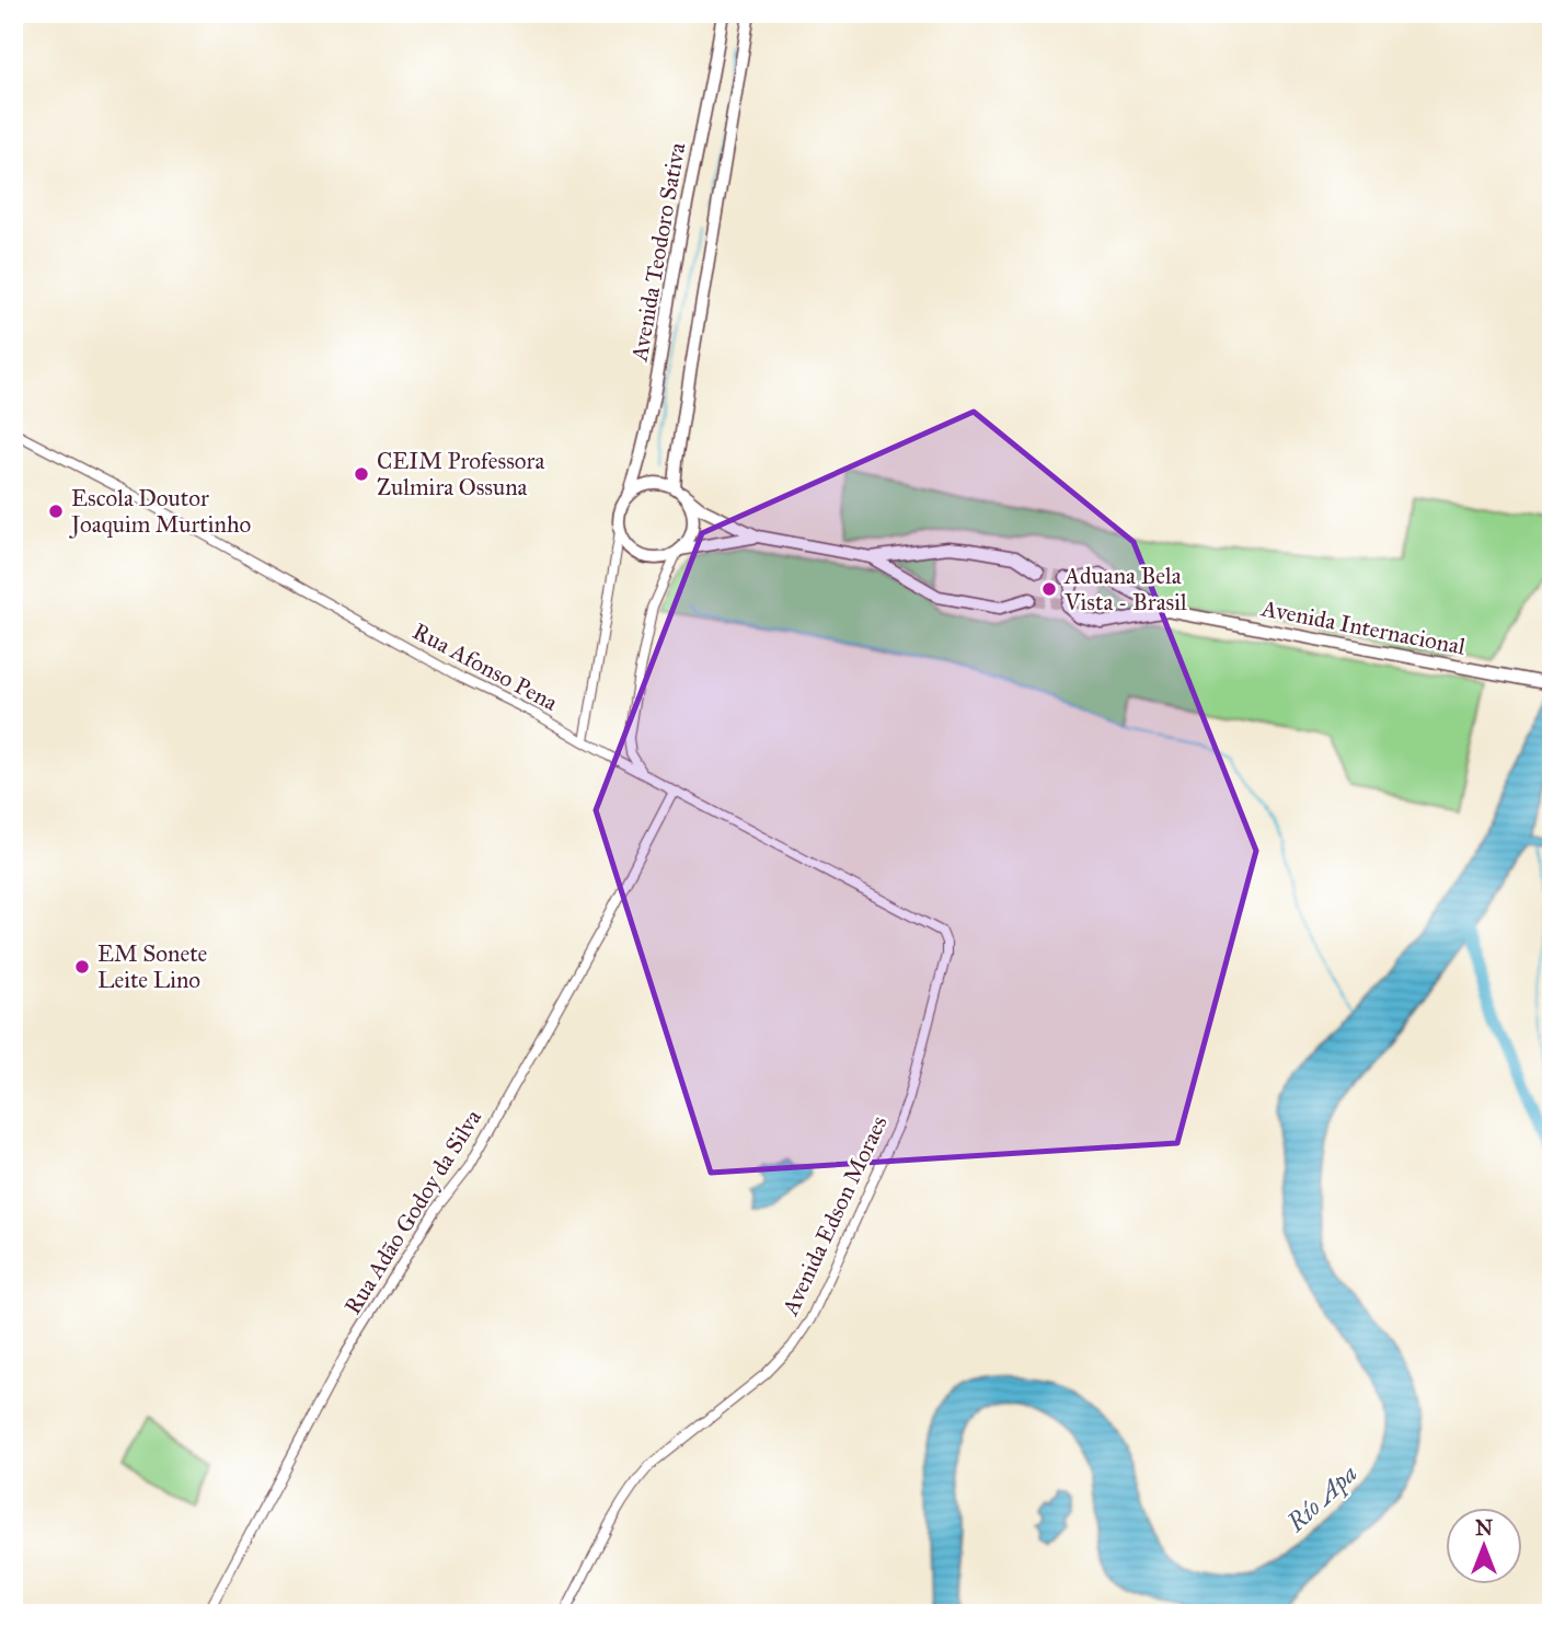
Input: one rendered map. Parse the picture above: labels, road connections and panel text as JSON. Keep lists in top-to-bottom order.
{
  "streets": {
    "main road": ["Avenida Teodoro Sativa", "Avenida Internacional"],
    "street": ["Rua Afonso Pena", "Rua Adão Godoy da Silva", "Avenida Edson Moraes"]
  },
  "crossings": [
    ["Rua Afonso Pena", "Rua Adão Godoy da Silva"],
    ["Rua Afonso Pena", "Avenida Edson Moraes"]
  ],
  "water": ["Río Apa"],
  "places": [
    "CEIM Professora Zulmira Ossuna",
    "Escola Doutor Joaquim Murtinho",
    "Aduana Bela Vista - Brasil",
    "EM Sonete Leite Lino"
  ],
  "north": "top"
}
